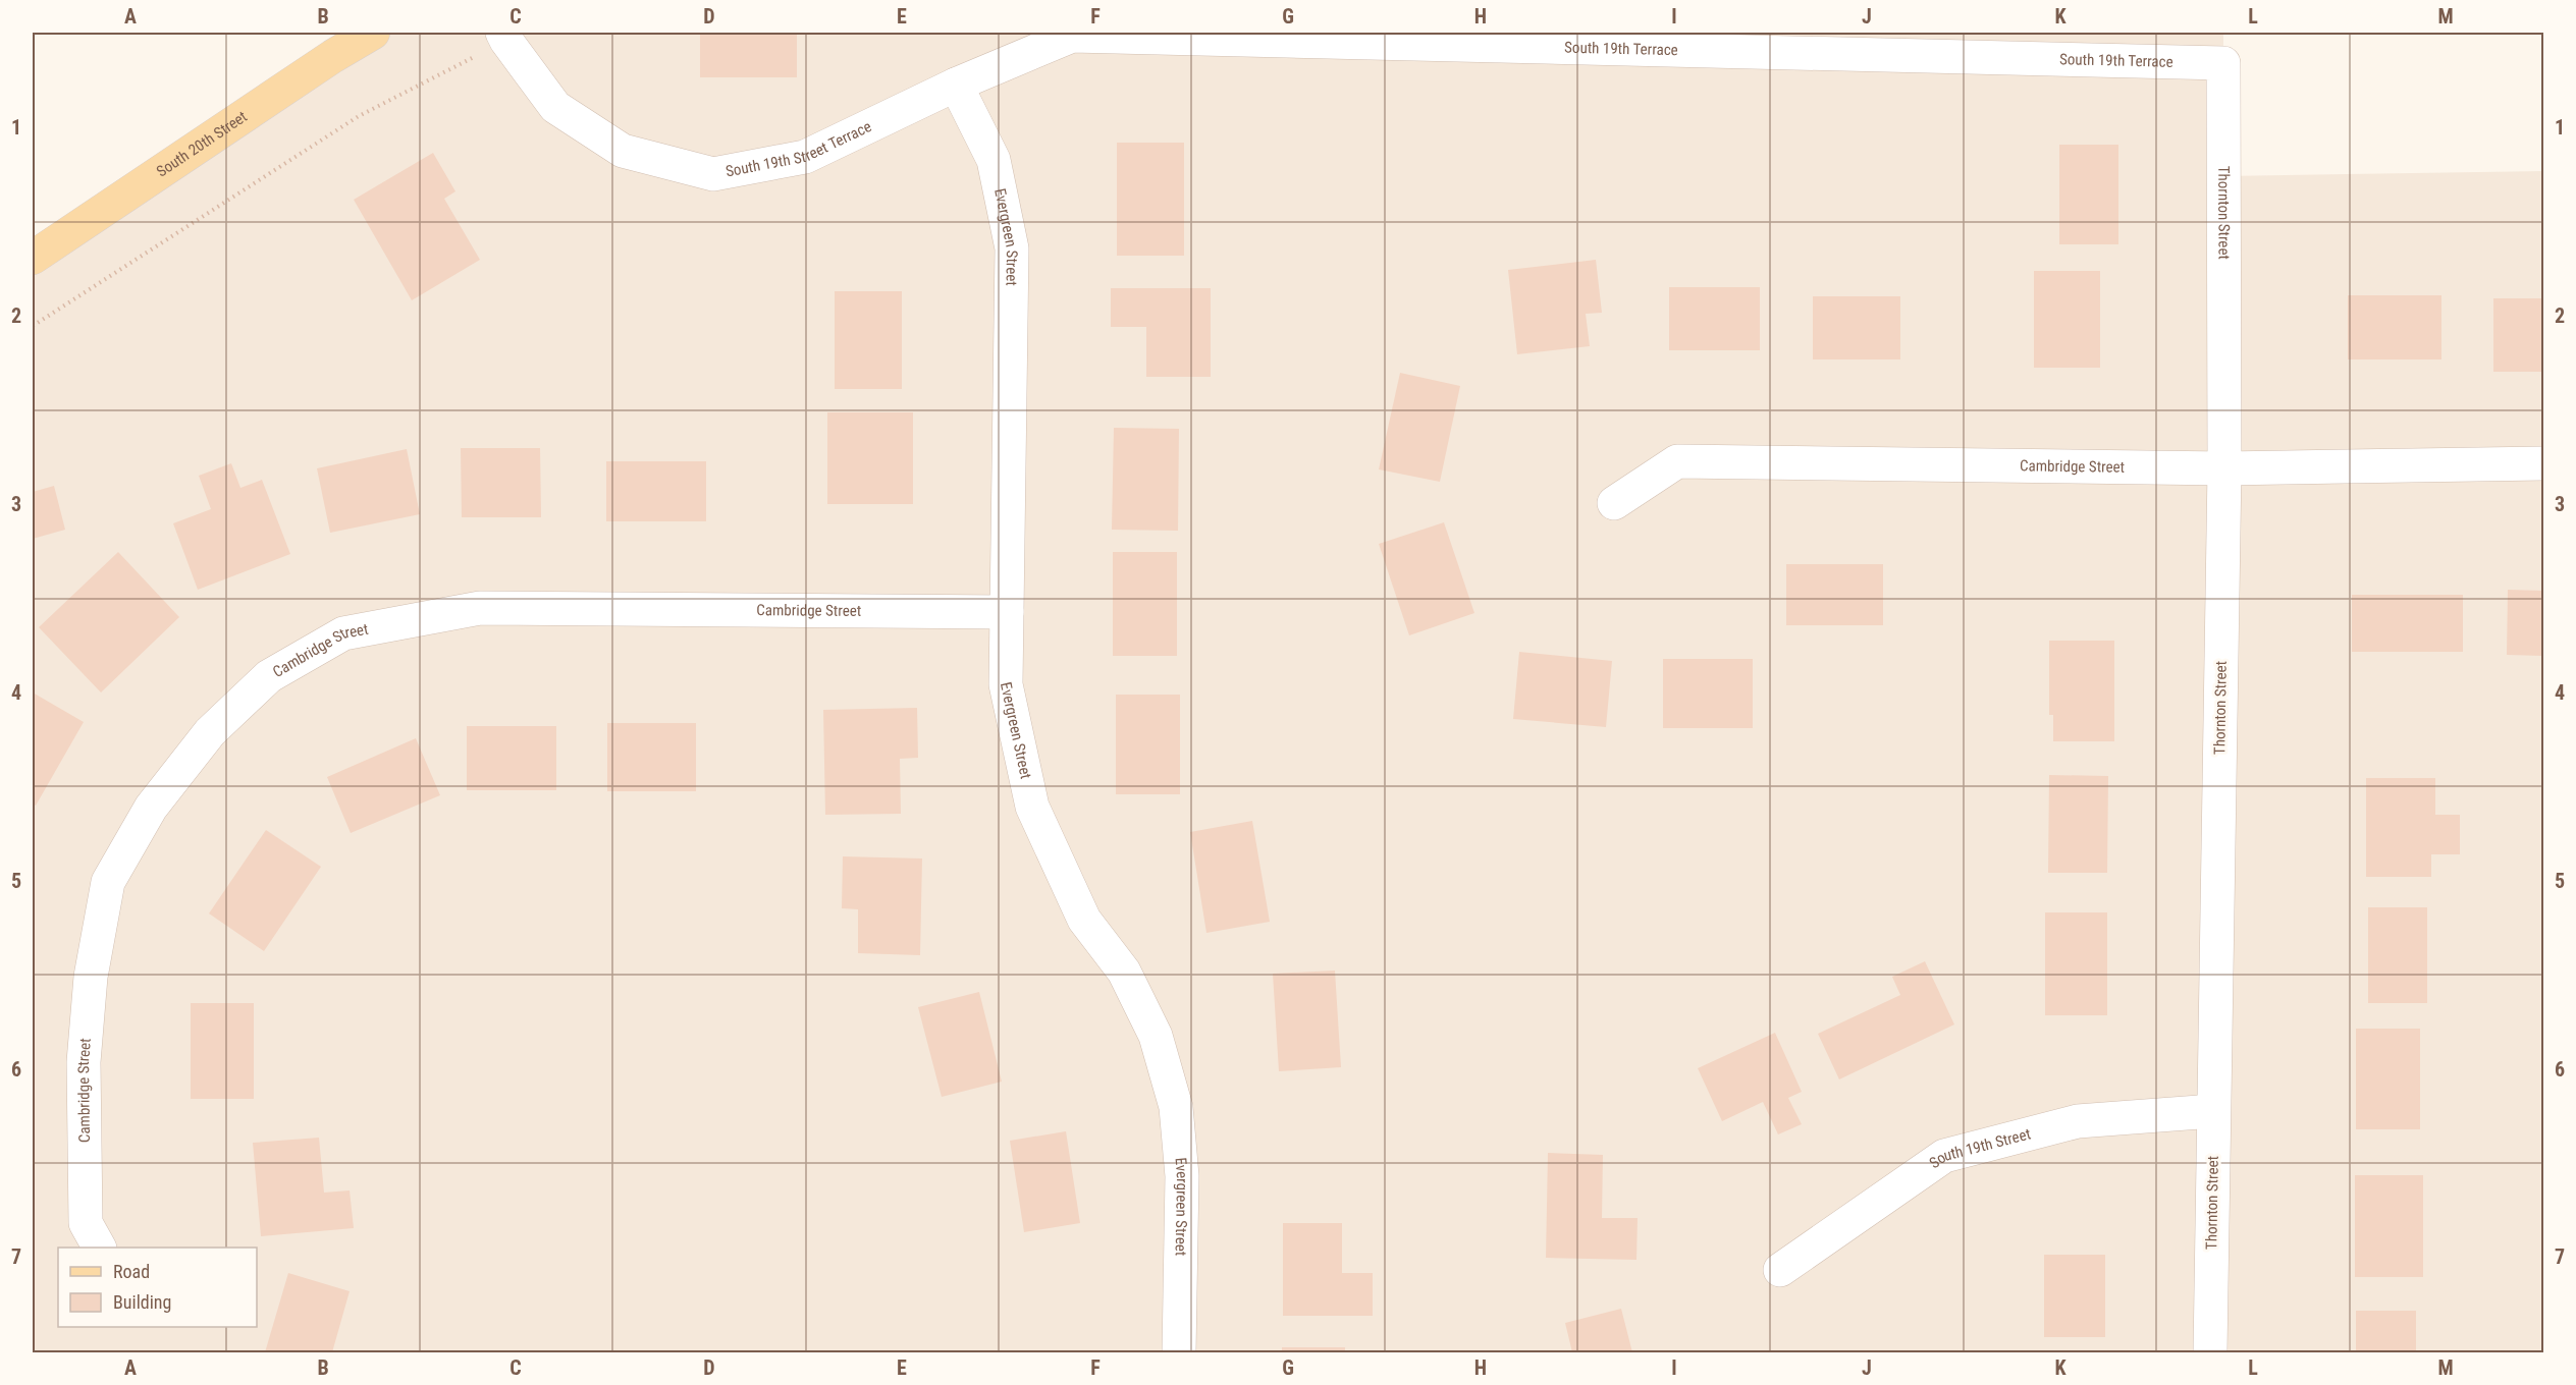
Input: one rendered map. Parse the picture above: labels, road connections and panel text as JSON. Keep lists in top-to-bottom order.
{
  "streets": {
    "main road": ["South 20th Street"],
    "street": [
      "South 19th Terrace",
      "South 19th Street Terrace",
      "Thornton Street",
      "Evergreen Street",
      "Cambridge Street",
      "South 19th Street"
    ]
  },
  "crossings": [
    ["South 19th Terrace", "South 19th Street Terrace"],
    ["South 19th Terrace", "Thornton Street"],
    ["South 19th Terrace", "Evergreen Street"],
    ["South 19th Street Terrace", "Evergreen Street"],
    ["Thornton Street", "Cambridge Street"],
    ["Thornton Street", "South 19th Street"],
    ["Evergreen Street", "Cambridge Street"]
  ],
  "legend": ["Road", "Building"],
  "grid": {
    "columns": [
      "A",
      "B",
      "C",
      "D",
      "E",
      "F",
      "G",
      "H",
      "I",
      "J",
      "K",
      "L",
      "M"
    ],
    "rows": [
      "1",
      "2",
      "3",
      "4",
      "5",
      "6",
      "7"
    ]
  }
}
